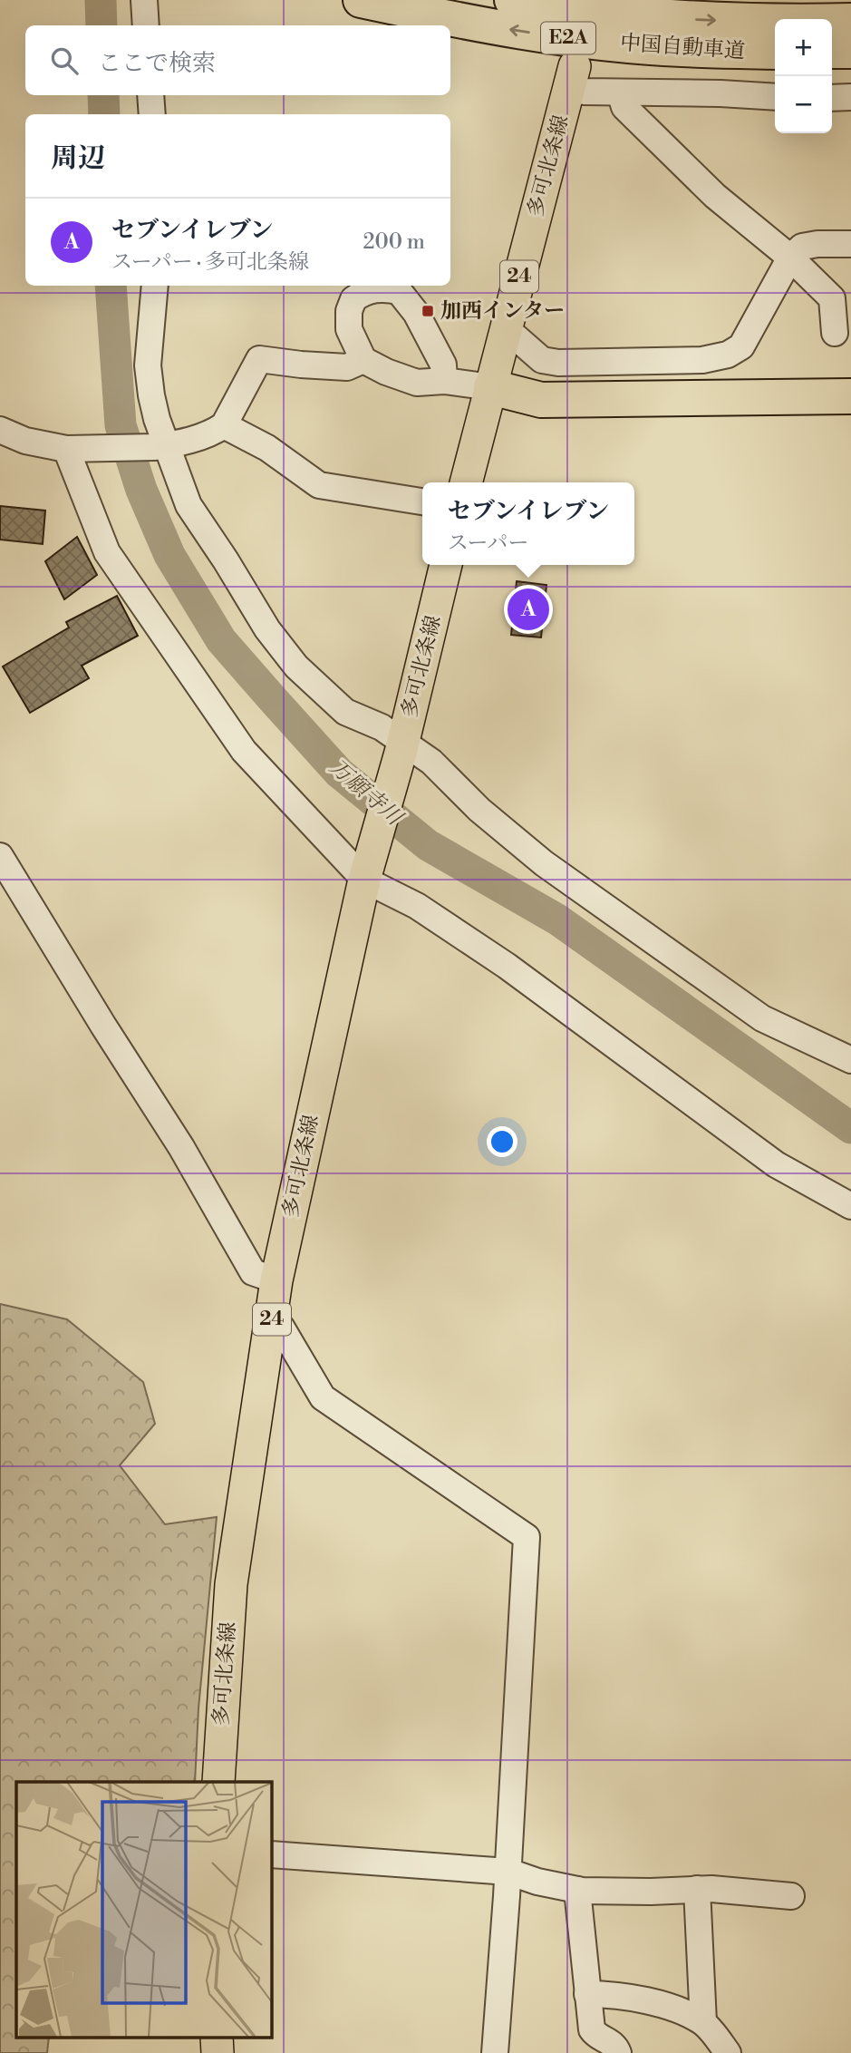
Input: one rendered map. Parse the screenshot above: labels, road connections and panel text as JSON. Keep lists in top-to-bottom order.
{
  "streets": {
    "highway": ["E2A", "中国自動車道"],
    "main road": ["多可北条線", "24"]
  },
  "water": ["万願寺川"],
  "places": {
    "transit": ["加西インター"]
  },
  "page": {
    "map_buttons": ["+", "−"],
    "search": "ここで検索",
    "heading": "周辺",
    "list": [
      {
        "mark": "A",
        "name": "セブンイレブン",
        "note": "スーパー · 多可北条線",
        "value": "200 m"
      }
    ],
    "popup": ["セブンイレブン", "スーパー"],
    "pins": "A"
  }
}
